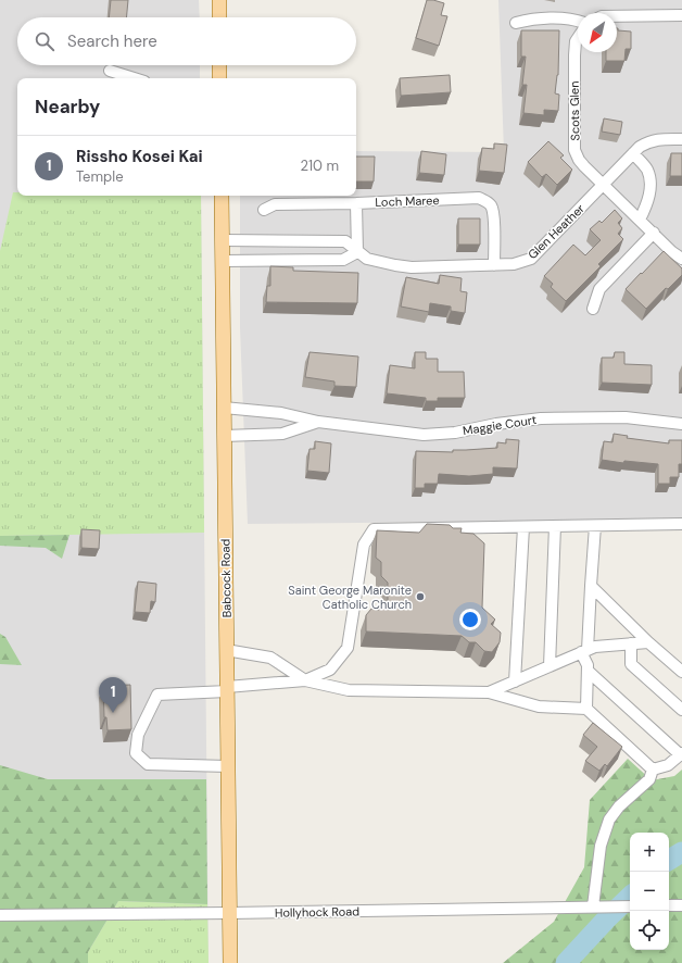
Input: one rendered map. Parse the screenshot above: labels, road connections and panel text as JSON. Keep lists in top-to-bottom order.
{
  "streets": {
    "main road": ["Babcock Road"],
    "street": [
      "Scots Glen",
      "Loch Maree",
      "Glen Heather",
      "Maggie Court",
      "Hollyhock Road"
    ]
  },
  "crossings": [
    ["Scots Glen", "Glen Heather"],
    ["Loch Maree", "Glen Heather"],
    ["Glen Heather", "Babcock Road"],
    ["Maggie Court", "Babcock Road"],
    ["Babcock Road", "Hollyhock Road"]
  ],
  "places": ["Saint George Maronite Catholic Church"],
  "north": "bottom left",
  "page": {
    "search": "Search here",
    "heading": "Nearby",
    "list": [
      {
        "mark": "1",
        "name": "Rissho Kosei Kai",
        "note": "Temple",
        "value": "210 m"
      }
    ],
    "pins": "1",
    "map_buttons": ["+", "−"]
  }
}
